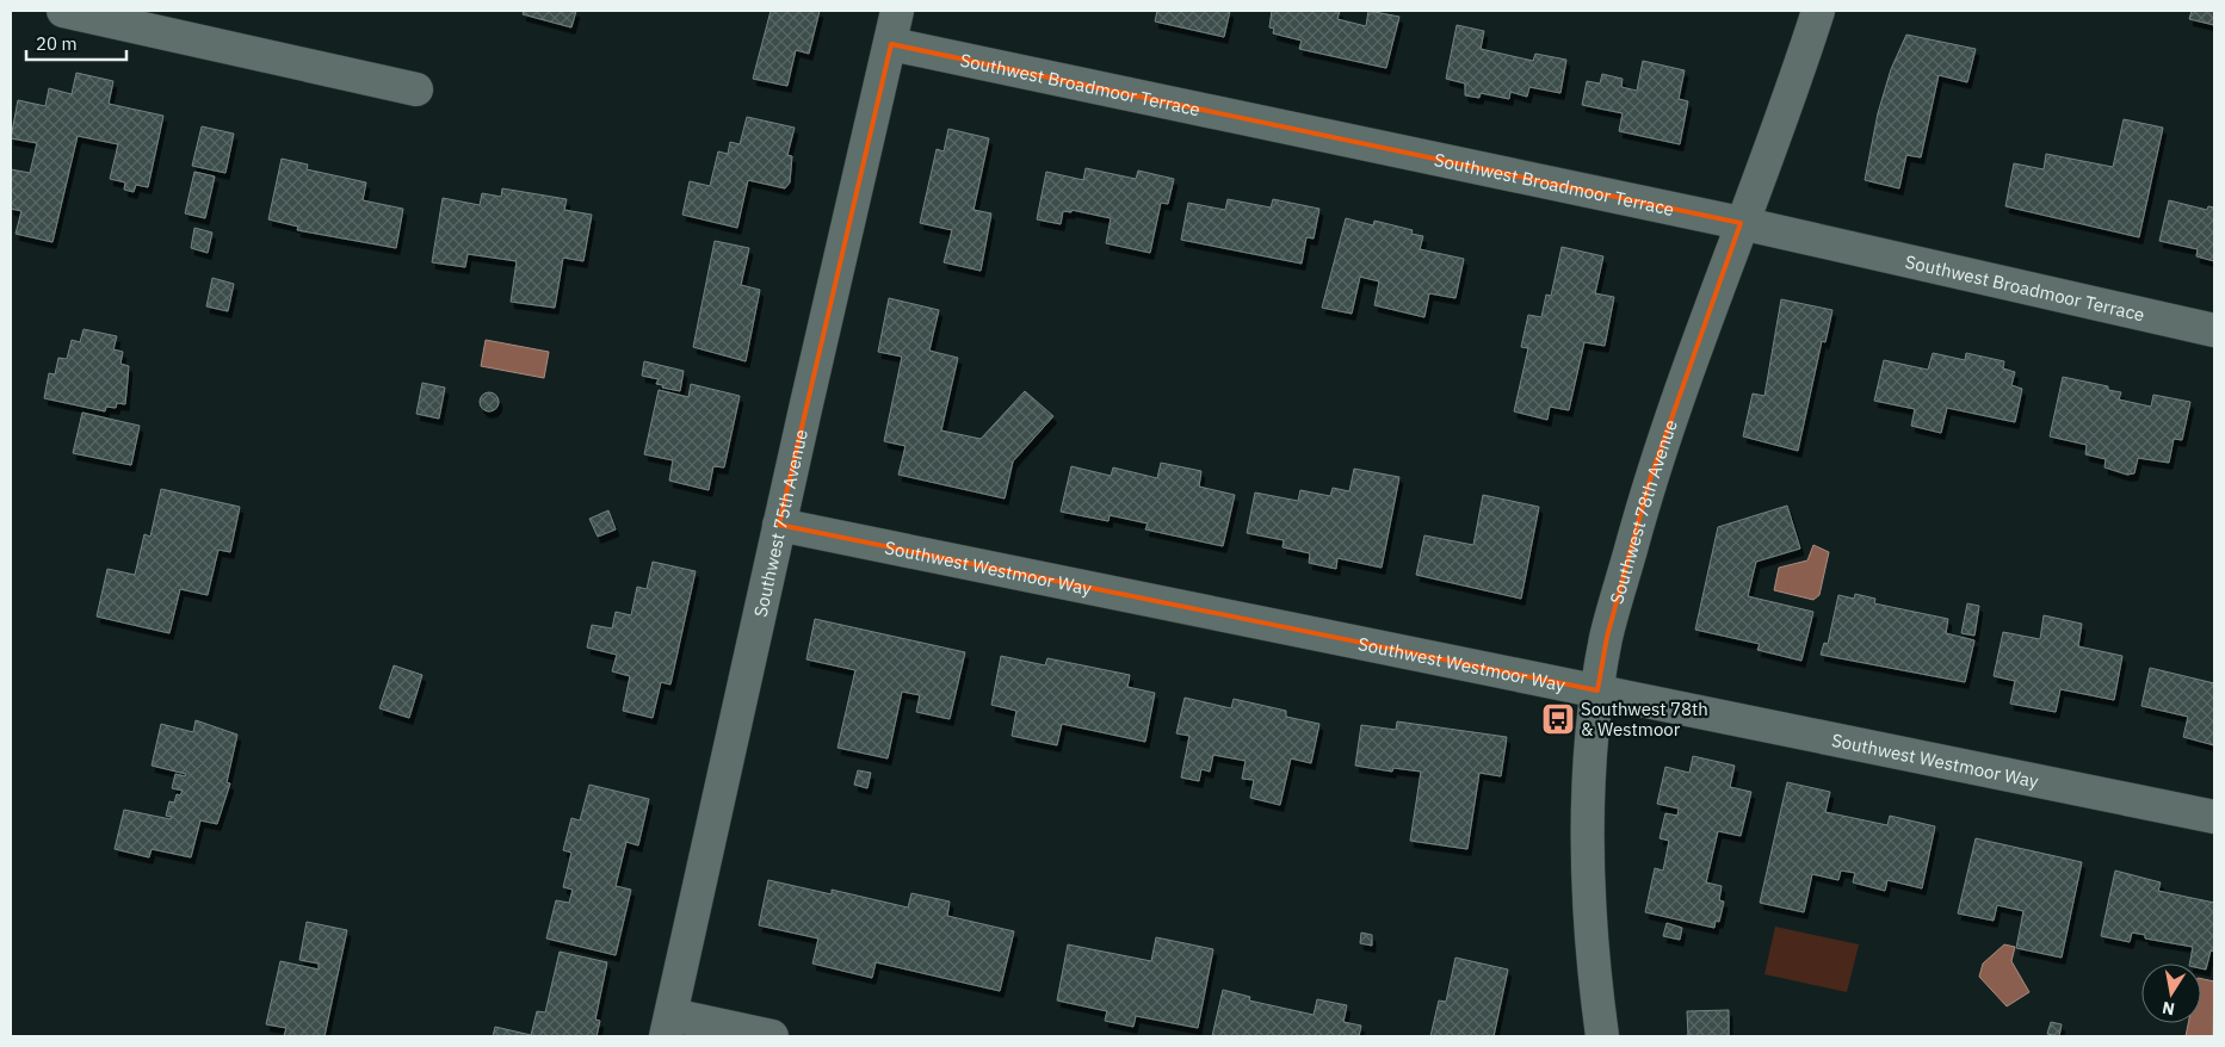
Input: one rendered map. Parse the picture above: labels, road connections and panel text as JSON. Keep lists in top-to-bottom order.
{
  "streets": {
    "street": [
      "Southwest Broadmoor Terrace",
      "Southwest 78th Avenue",
      "Southwest 75th Avenue",
      "Southwest Westmoor Way"
    ]
  },
  "crossings": [
    ["Southwest Broadmoor Terrace", "Southwest 78th Avenue"],
    ["Southwest Broadmoor Terrace", "Southwest 75th Avenue"],
    ["Southwest 78th Avenue", "Southwest Westmoor Way"],
    ["Southwest 75th Avenue", "Southwest Westmoor Way"]
  ],
  "places": {
    "bus stop": ["Southwest 78th & Westmoor"]
  },
  "scale_bar": "20 m",
  "north": "bottom"
}
